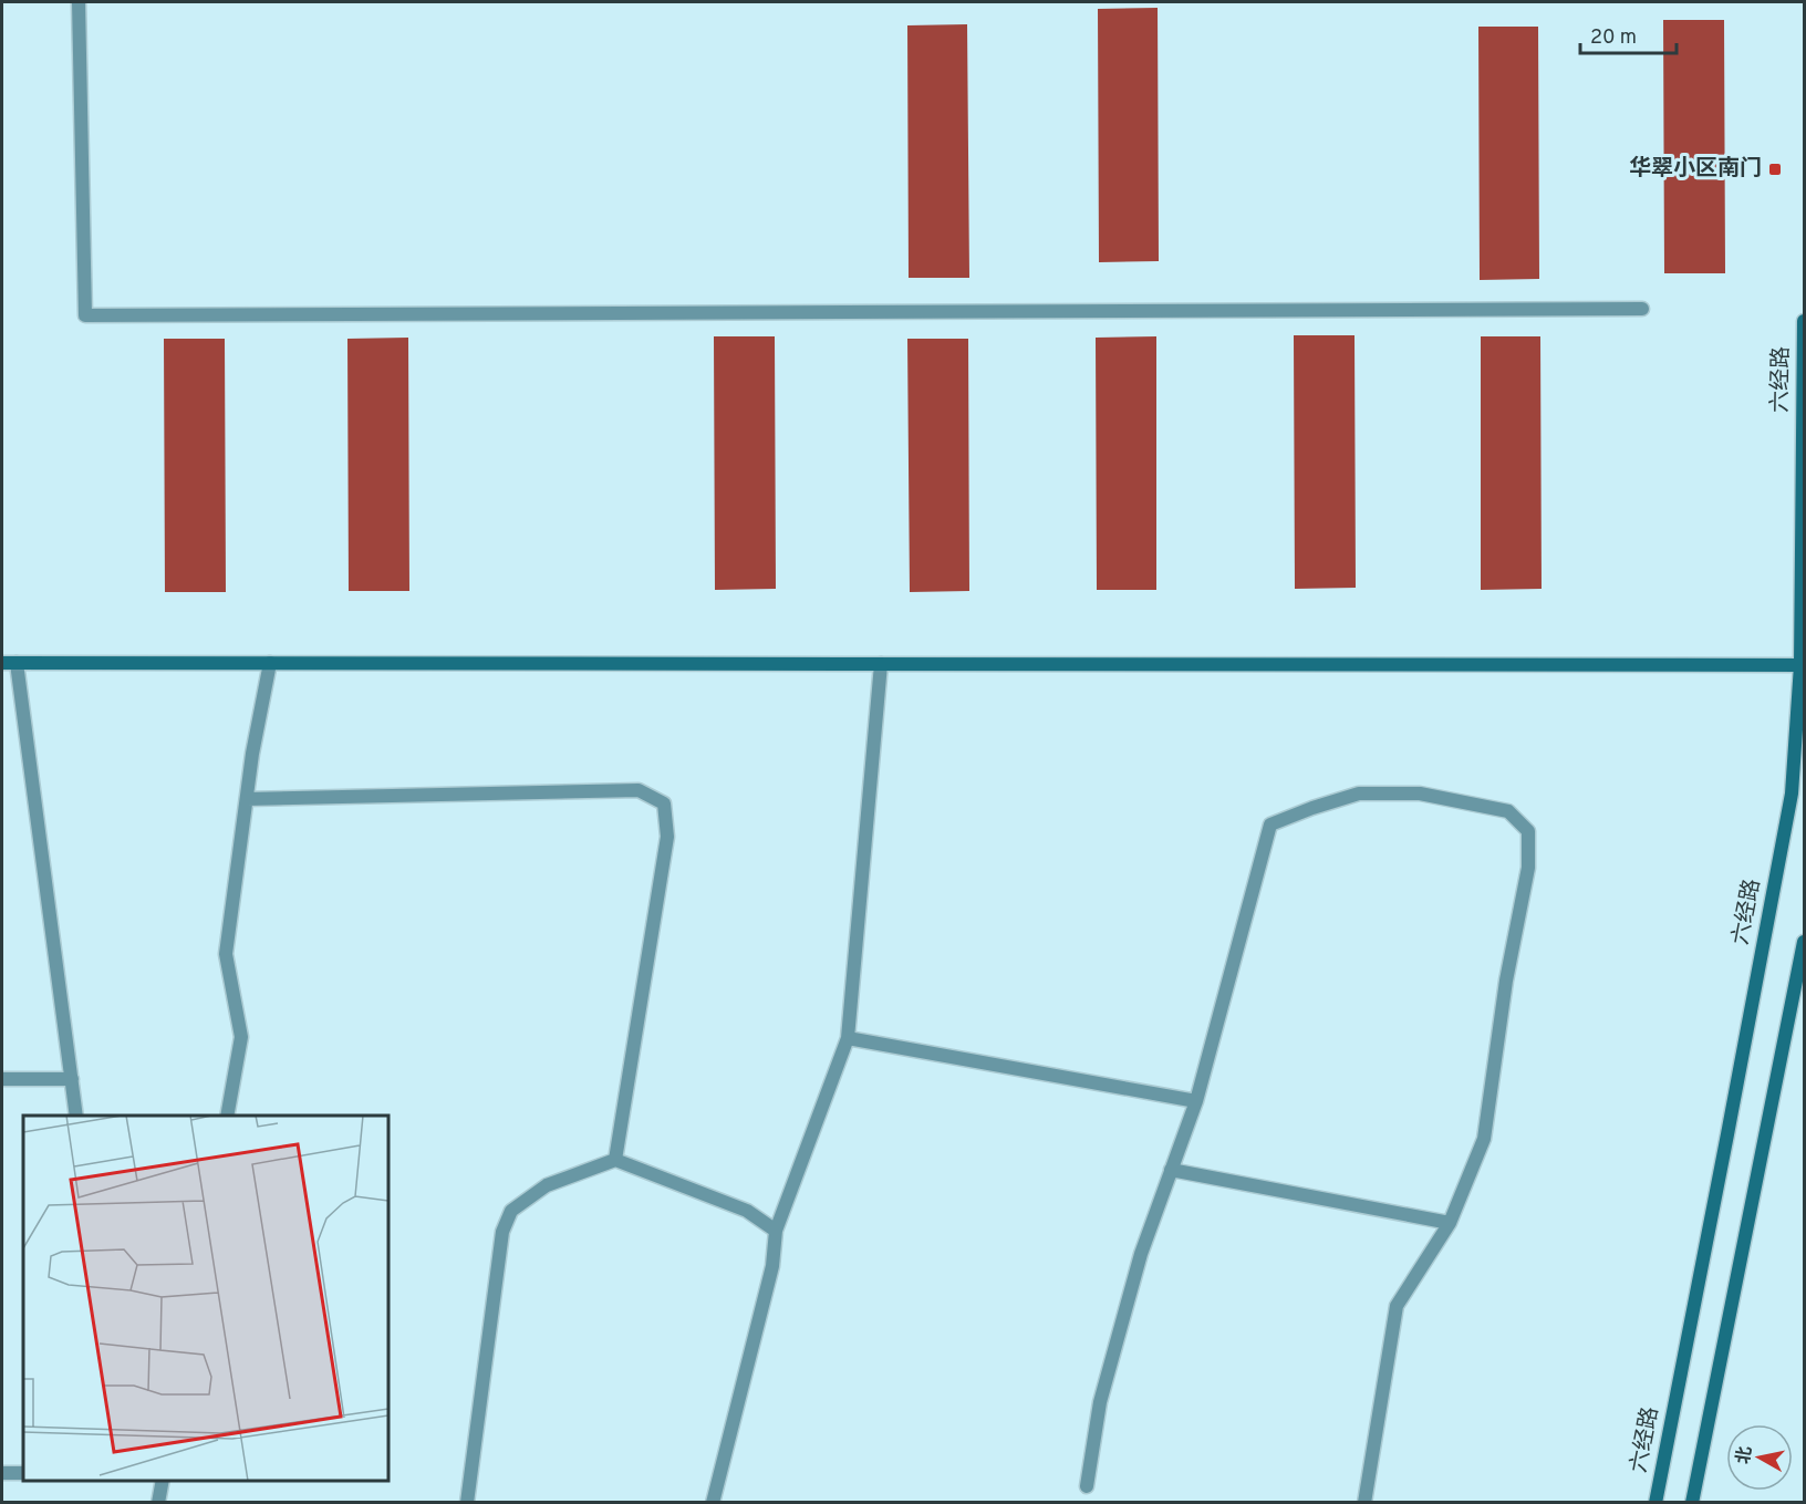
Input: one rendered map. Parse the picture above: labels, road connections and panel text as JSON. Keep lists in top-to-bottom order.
{
  "streets": {
    "street": ["六经路"]
  },
  "places": {
    "transit": ["华翠小区南门"]
  },
  "scale_bar": "20 m",
  "north": "left"
}
